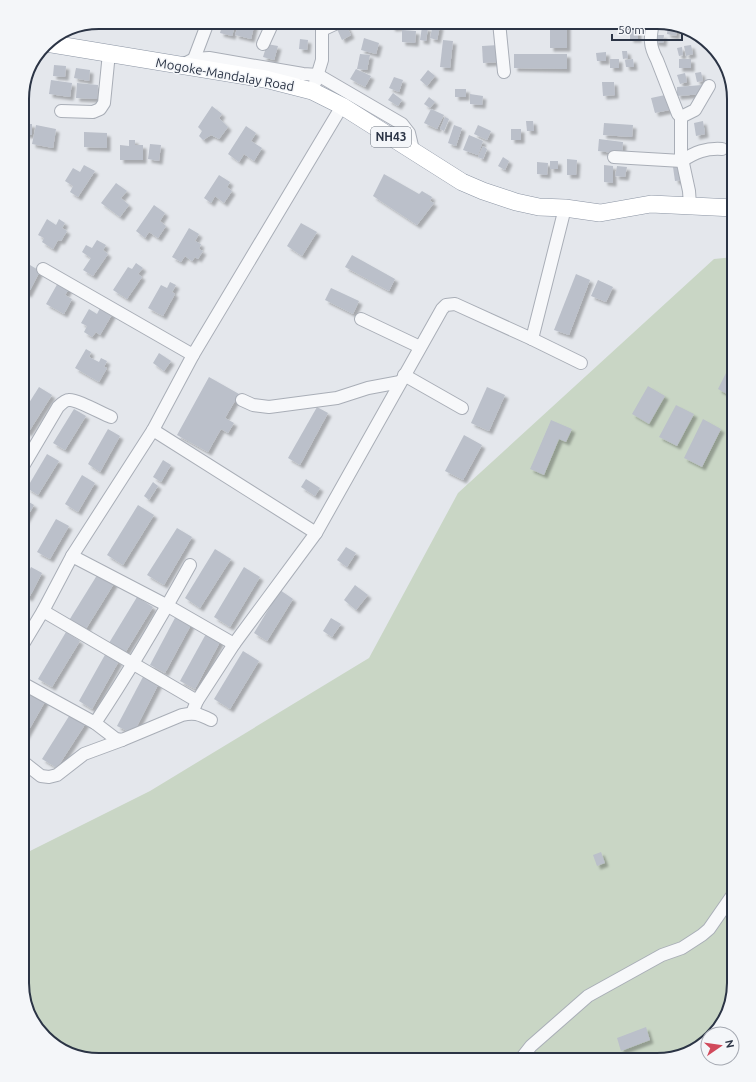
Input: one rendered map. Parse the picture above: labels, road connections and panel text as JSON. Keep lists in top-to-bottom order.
{
  "streets": {
    "highway": ["Mogoke-Mandalay Road", "NH43"]
  },
  "scale_bar": "50 m",
  "north": "right"
}
